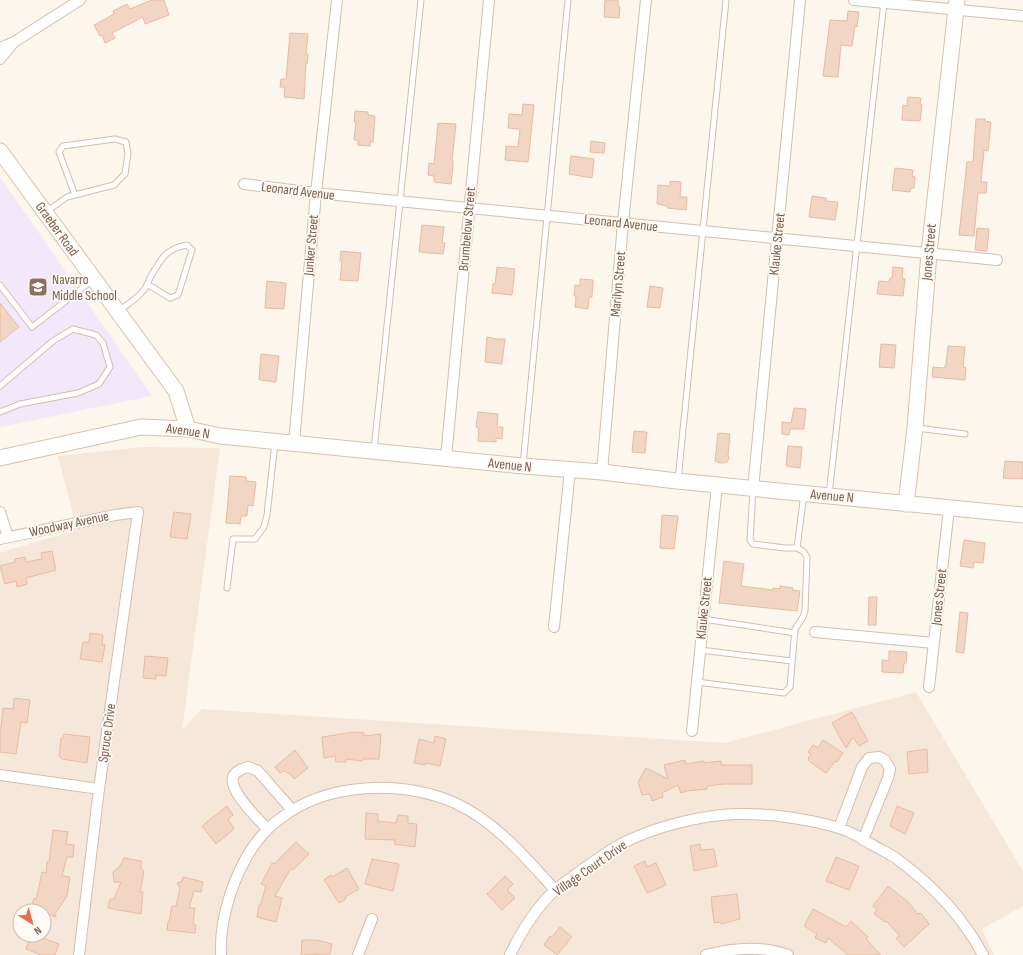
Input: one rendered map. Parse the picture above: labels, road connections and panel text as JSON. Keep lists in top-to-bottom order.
{
  "streets": {
    "street": [
      "Leonard Avenue",
      "Graeber Road",
      "Brumbelow Street",
      "Klauke Street",
      "Junker Street",
      "Jones Street",
      "Marilyn Street",
      "Avenue N",
      "Woodway Avenue",
      "Spruce Drive",
      "Village Court Drive"
    ]
  },
  "crossings": [
    ["Leonard Avenue", "Brumbelow Street"],
    ["Leonard Avenue", "Klauke Street"],
    ["Leonard Avenue", "Junker Street"],
    ["Leonard Avenue", "Jones Street"],
    ["Leonard Avenue", "Marilyn Street"],
    ["Graeber Road", "Avenue N"],
    ["Brumbelow Street", "Avenue N"],
    ["Klauke Street", "Avenue N"],
    ["Junker Street", "Avenue N"],
    ["Jones Street", "Avenue N"],
    ["Marilyn Street", "Avenue N"],
    ["Woodway Avenue", "Spruce Drive"]
  ],
  "places": {
    "school or university": ["Navarro Middle School"]
  },
  "north": "bottom right"
}
